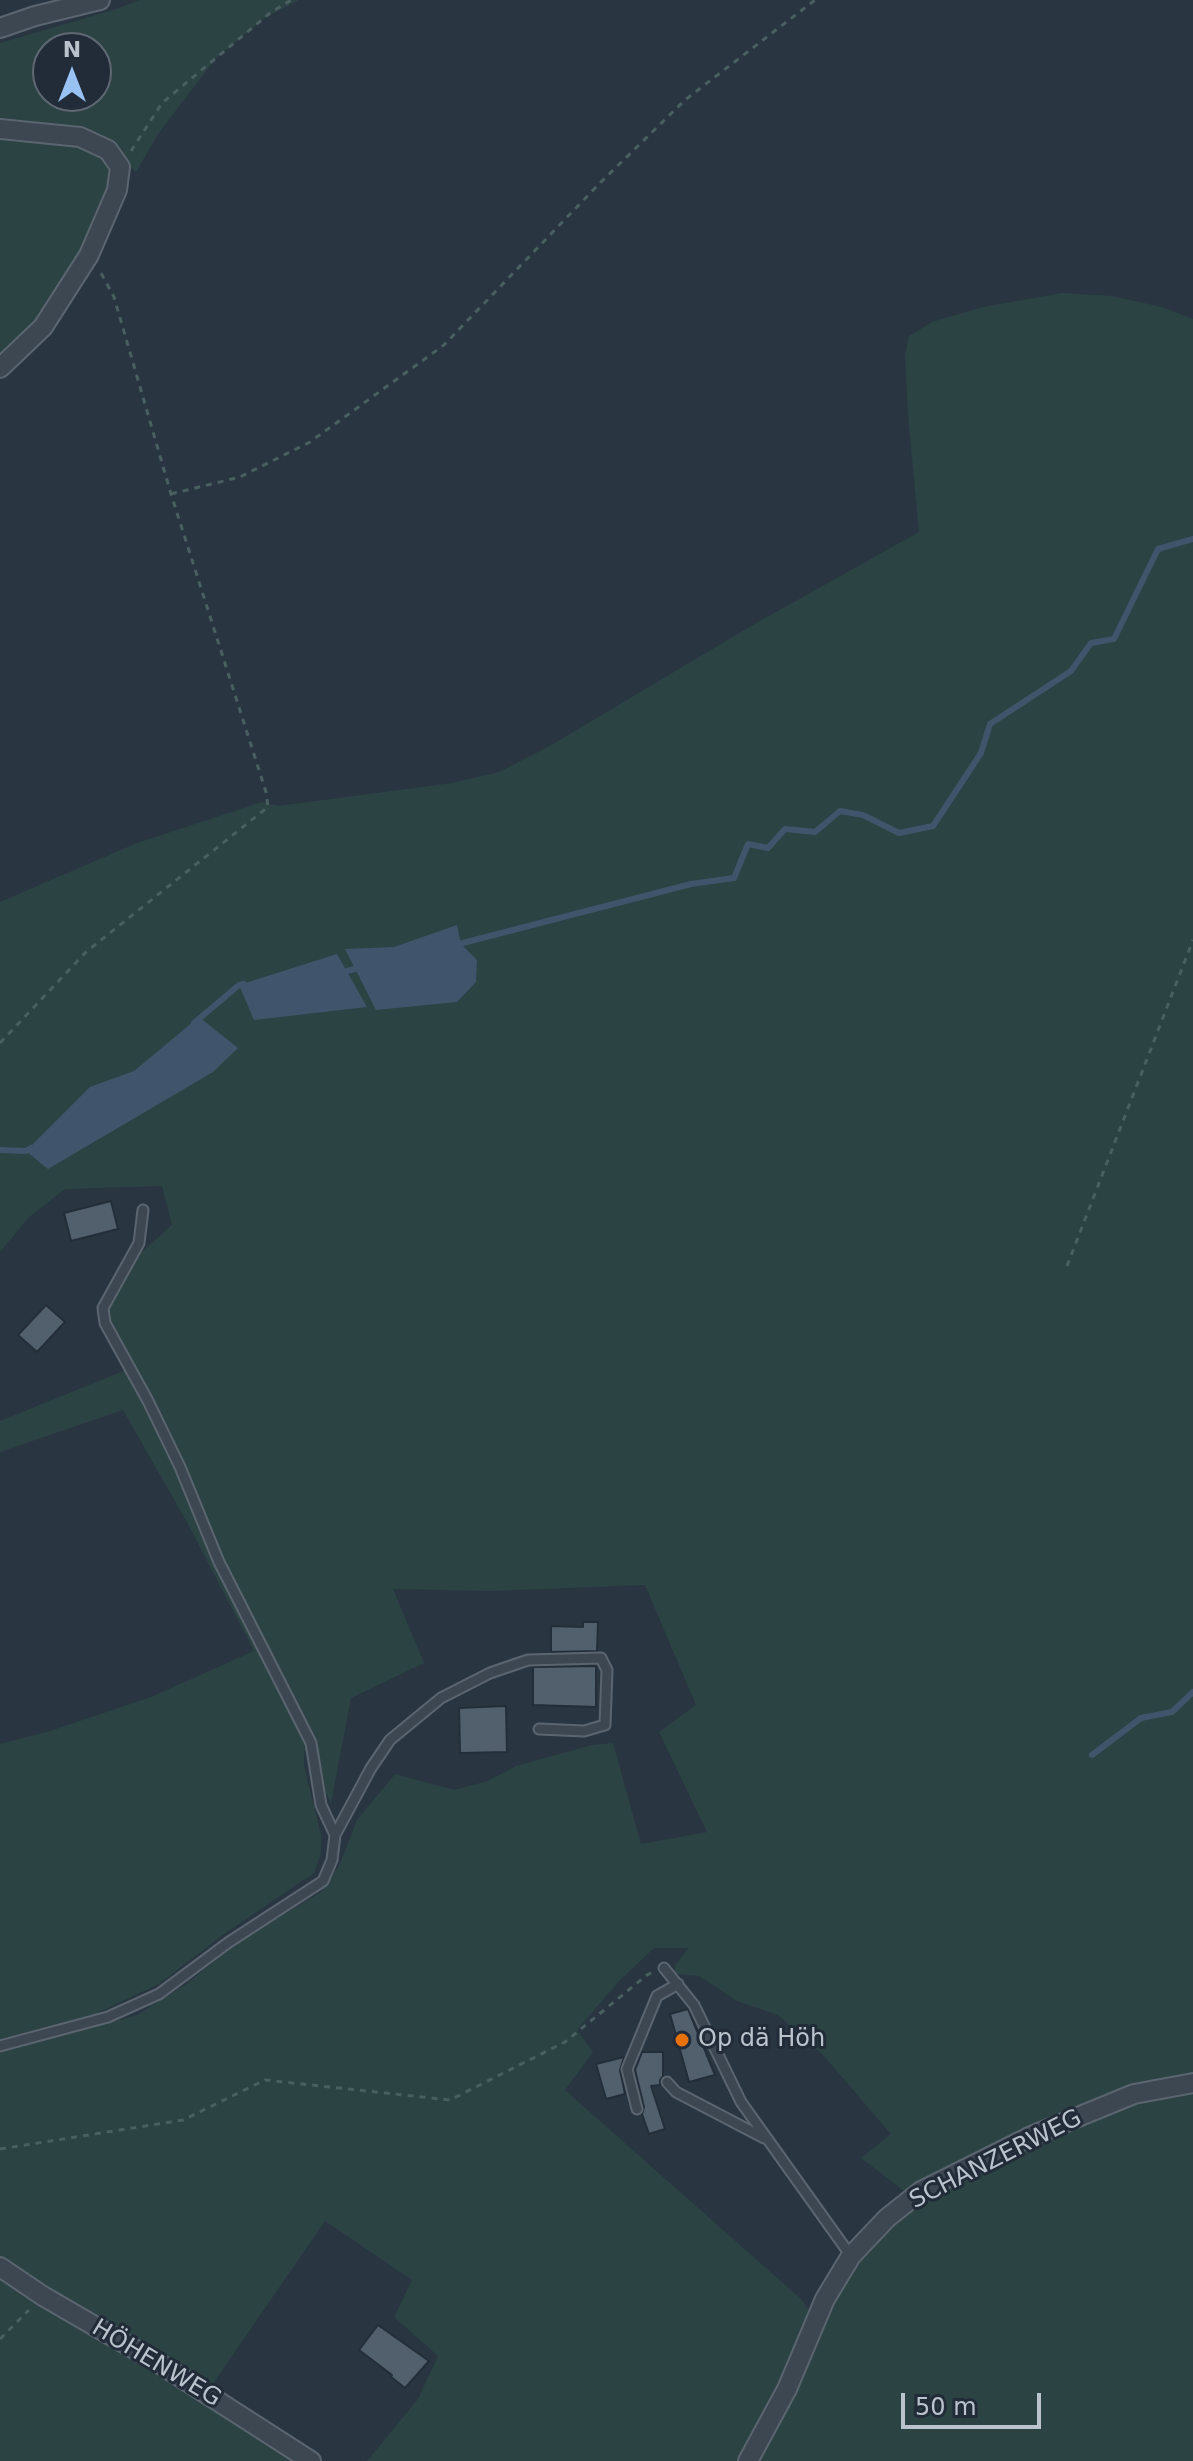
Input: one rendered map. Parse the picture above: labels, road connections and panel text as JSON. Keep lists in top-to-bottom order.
{
  "streets": {
    "street": ["SCHANZERWEG", "HÖHENWEG"]
  },
  "places": ["Op dä Höh"],
  "scale_bar": "50 m",
  "north": "top"
}
